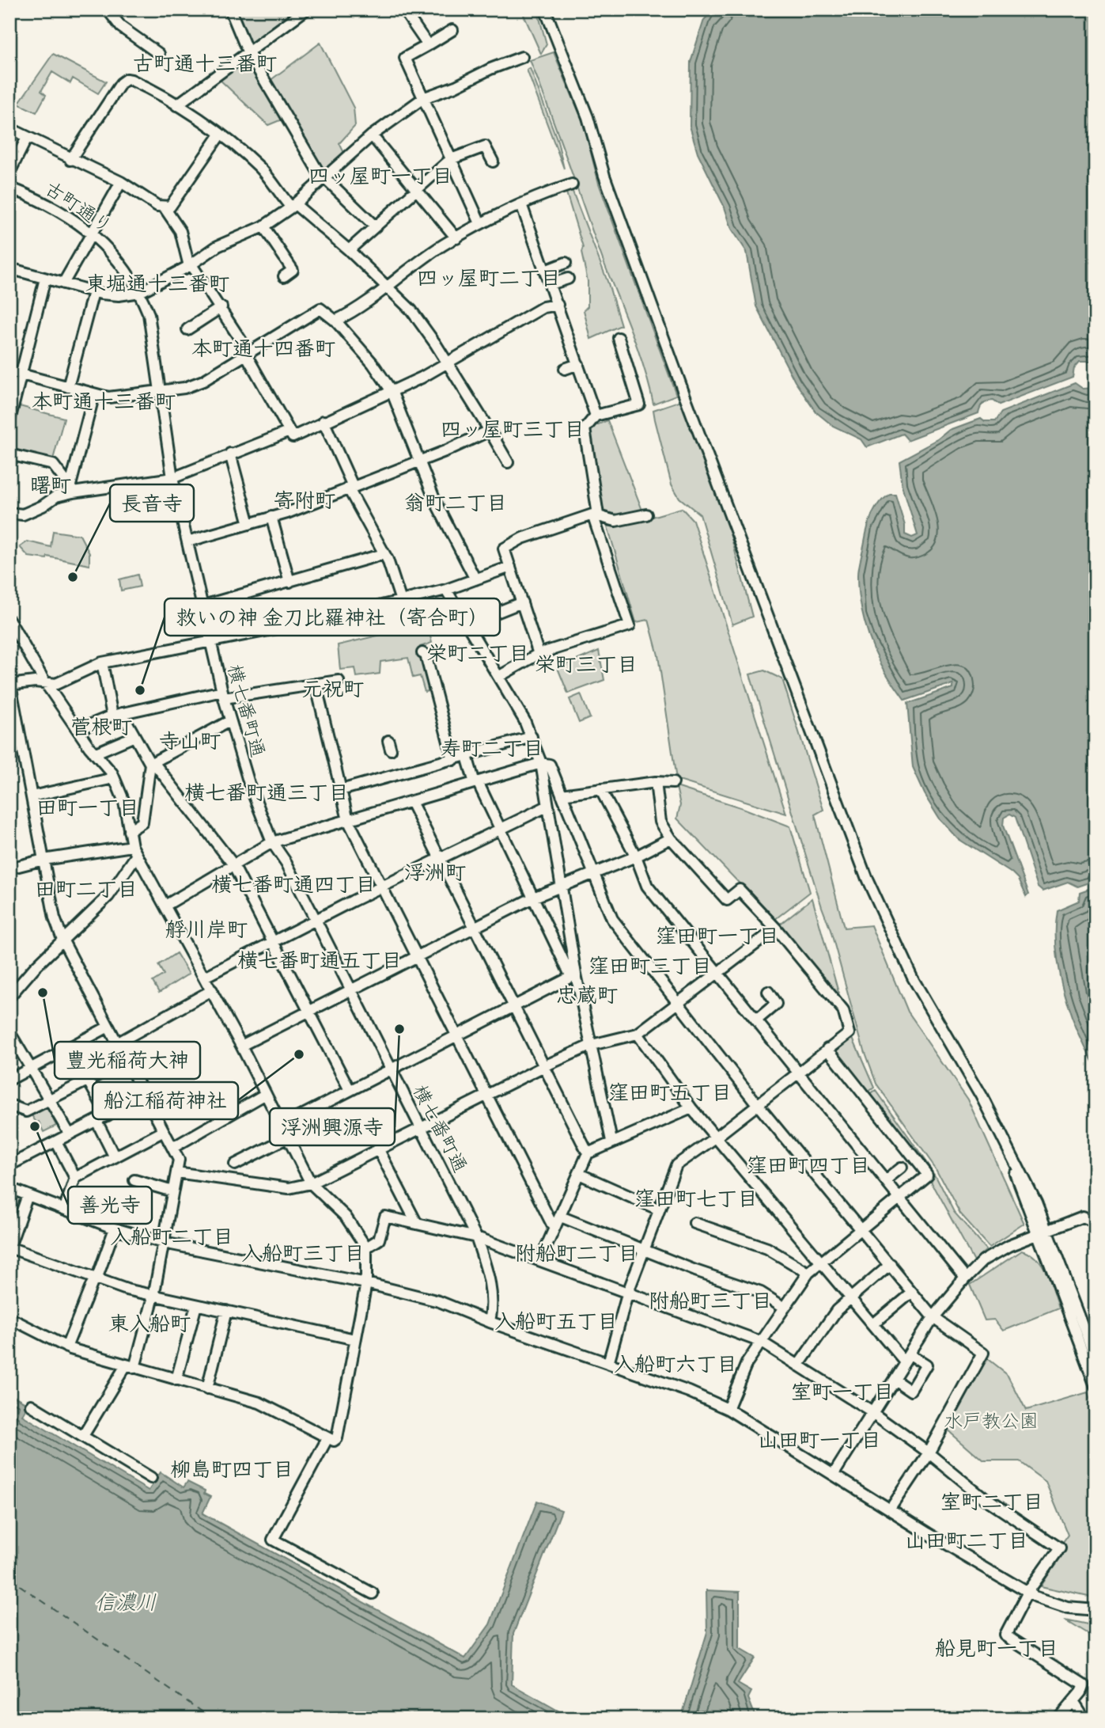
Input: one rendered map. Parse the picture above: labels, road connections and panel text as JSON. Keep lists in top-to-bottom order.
{
  "streets": {
    "street": ["古町通り", "横七番町通"]
  },
  "crossings": [
    ["古町通り", "横七番町通"]
  ],
  "districts": [
    "古町通十三番町",
    "四ッ屋町一丁目",
    "四ッ屋町二丁目",
    "東堀通十三番町",
    "本町通十四番町",
    "本町通十三番町",
    "四ッ屋町三丁目",
    "曙町",
    "寄附町",
    "翁町二丁目",
    "栄町二丁目",
    "栄町三丁目",
    "元祝町",
    "菅根町",
    "寺山町",
    "寿町二丁目",
    "横七番町通三丁目",
    "田町一丁目",
    "浮洲町",
    "横七番町通四丁目",
    "田町二丁目",
    "艀川岸町",
    "窪田町一丁目",
    "横七番町通五丁目",
    "窪田町三丁目",
    "忠蔵町",
    "窪田町五丁目",
    "窪田町四丁目",
    "窪田町七丁目",
    "入船町二丁目",
    "入船町三丁目",
    "附船町二丁目",
    "附船町三丁目",
    "入船町五丁目",
    "東入船町",
    "入船町六丁目",
    "室町一丁目",
    "山田町一丁目",
    "柳島町四丁目",
    "室町二丁目",
    "山田町二丁目",
    "船見町一丁目"
  ],
  "water": ["信濃川"],
  "parks": ["水戸教公園"],
  "places": [
    "長音寺",
    "救いの神 金刀比羅神社（寄合町）",
    "豊光稲荷大神",
    "浮洲興源寺",
    "船江稲荷神社",
    "善光寺"
  ]
}
